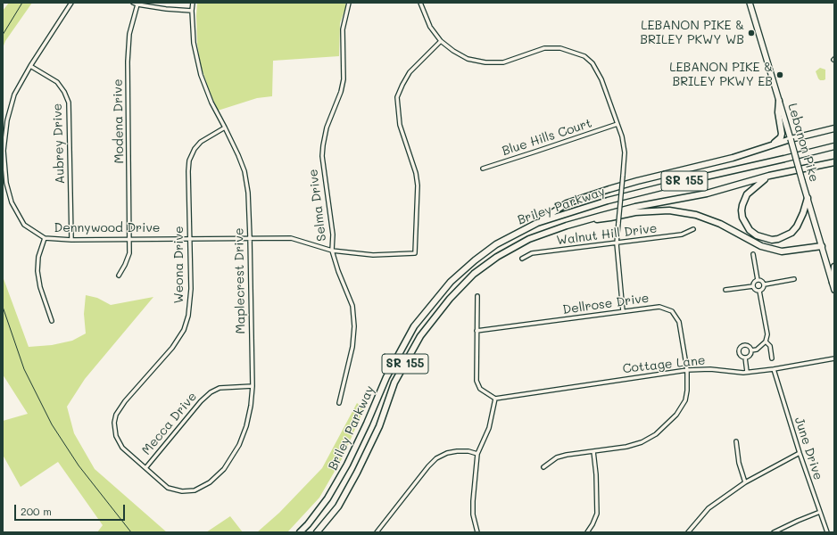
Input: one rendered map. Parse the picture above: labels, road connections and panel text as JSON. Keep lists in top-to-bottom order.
{
  "streets": {
    "highway": ["SR 155", "Briley Parkway"],
    "main road": ["Lebanon Pike"],
    "street": [
      "Modena Drive",
      "Blue Hills Court",
      "Aubrey Drive",
      "Selma Drive",
      "Dennywood Drive",
      "Walnut Hill Drive",
      "Weona Drive",
      "Maplecrest Drive",
      "Dellrose Drive",
      "Cottage Lane",
      "Mecca Drive",
      "June Drive"
    ]
  },
  "crossings": [
    ["Modena Drive", "Dennywood Drive"],
    ["Aubrey Drive", "Dennywood Drive"],
    ["Selma Drive", "Dennywood Drive"],
    ["Dennywood Drive", "Weona Drive"],
    ["Dennywood Drive", "Maplecrest Drive"],
    ["Weona Drive", "Maplecrest Drive"],
    ["Weona Drive", "Mecca Drive"],
    ["Maplecrest Drive", "Mecca Drive"],
    ["Dellrose Drive", "Cottage Lane"],
    ["Cottage Lane", "June Drive"]
  ],
  "places": ["LEBANON PIKE & BRILEY PKWY WB", "LEBANON PIKE & BRILEY PKWY EB"],
  "scale_bar": "200 m"
}
